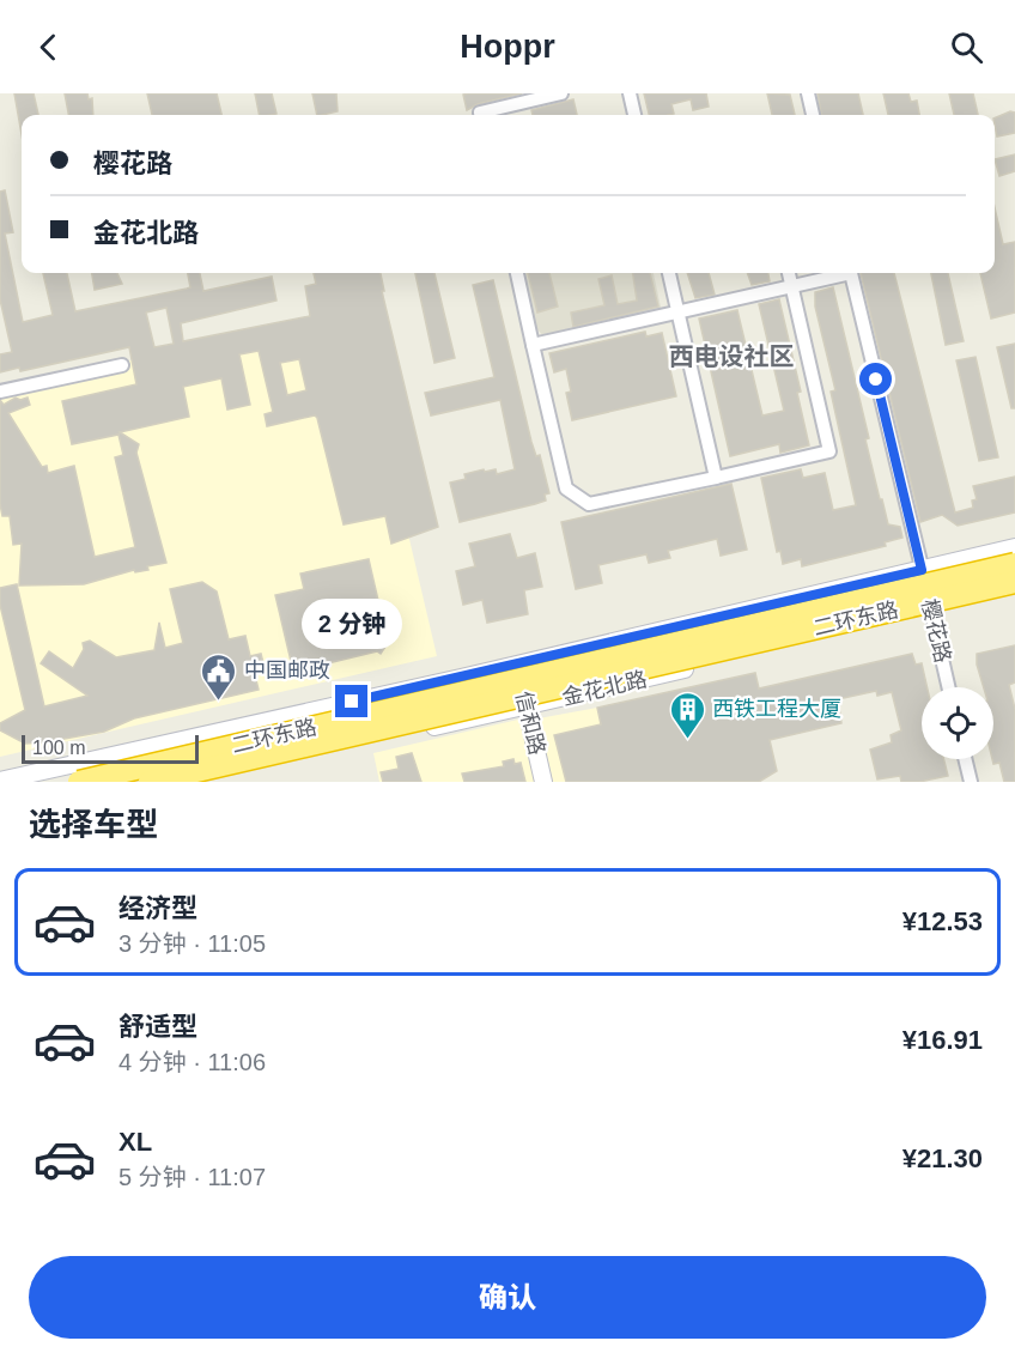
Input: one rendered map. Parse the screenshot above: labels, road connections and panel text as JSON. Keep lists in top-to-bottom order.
{
  "streets": {
    "highway": ["二环东路"],
    "main road": ["金花北路", "信和路"],
    "street": ["樱花路"]
  },
  "crossings": [
    ["樱花路", "金花北路"],
    ["金花北路", "信和路"]
  ],
  "districts": ["西电设社区"],
  "places": {
    "public building": ["中国邮政"],
    "building": ["西铁工程大厦"]
  },
  "scale_bar": "100 m",
  "page": {
    "header": "Hoppr",
    "banner": ["樱花路", "金花北路"],
    "bubble": "2 分钟",
    "scale": "100 m",
    "heading": "选择车型",
    "list": [
      {
        "name": "经济型",
        "note": "3 分钟 · 11:05",
        "value": "¥12.53"
      },
      {
        "name": "舒适型",
        "note": "4 分钟 · 11:06",
        "value": "¥16.91"
      },
      {
        "name": "XL",
        "note": "5 分钟 · 11:07",
        "value": "¥21.30"
      }
    ],
    "buttons": "确认"
  }
}
